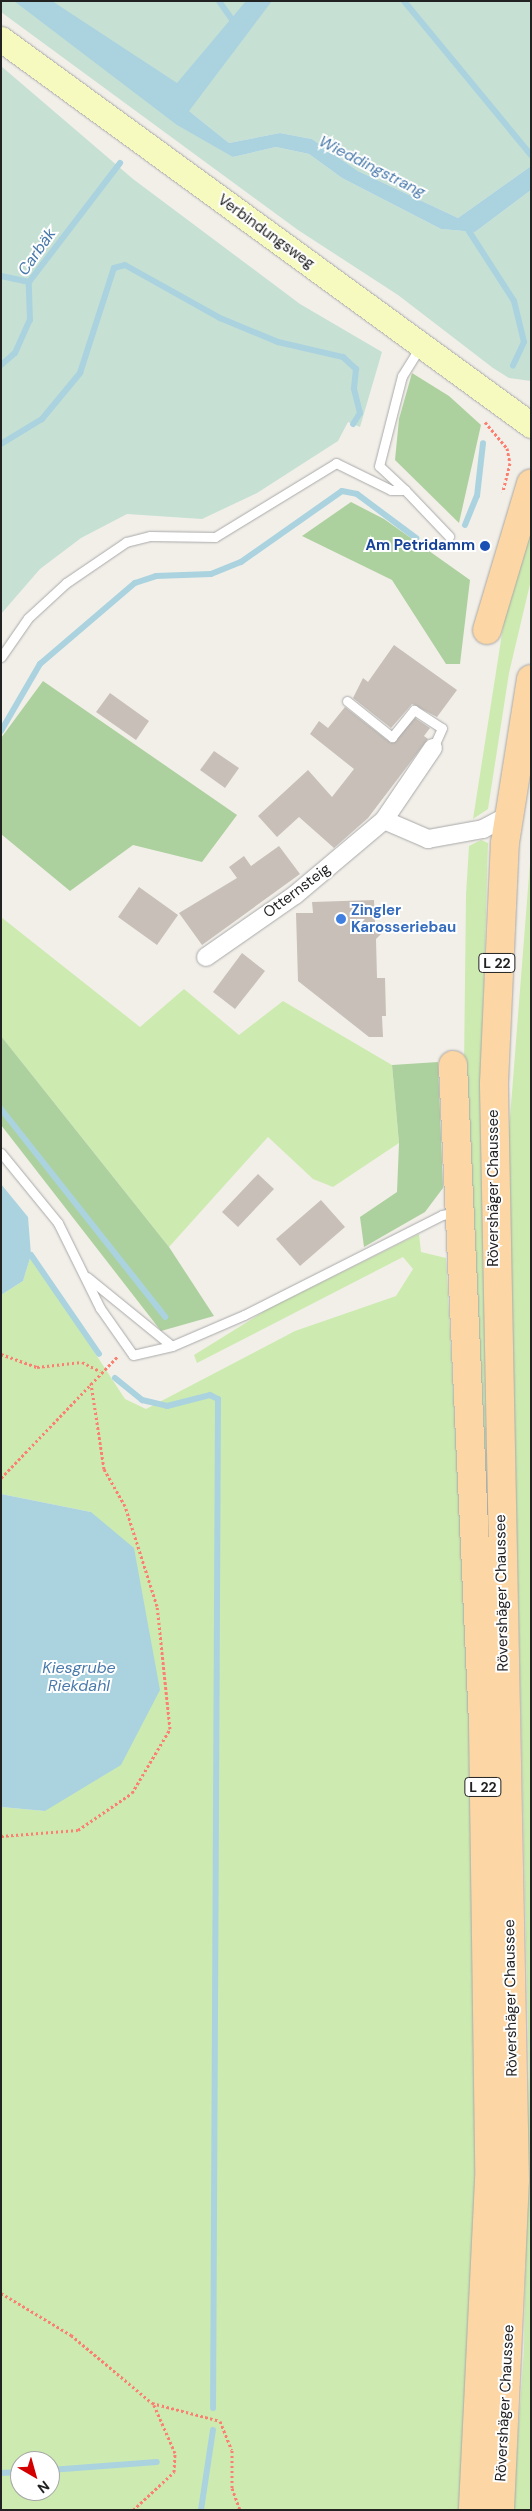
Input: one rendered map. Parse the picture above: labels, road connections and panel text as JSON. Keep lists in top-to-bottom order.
{
  "streets": {
    "main road": ["Verbindungsweg", "L 22", "Rövershäger Chaussee"],
    "street": ["Otternsteig"]
  },
  "water": ["Wieddingstrang", "Carbäk", "Kiesgrube Riekdahl"],
  "places": ["Am Petridamm", "Zingler Karosseriebau"],
  "north": "bottom right"
}
